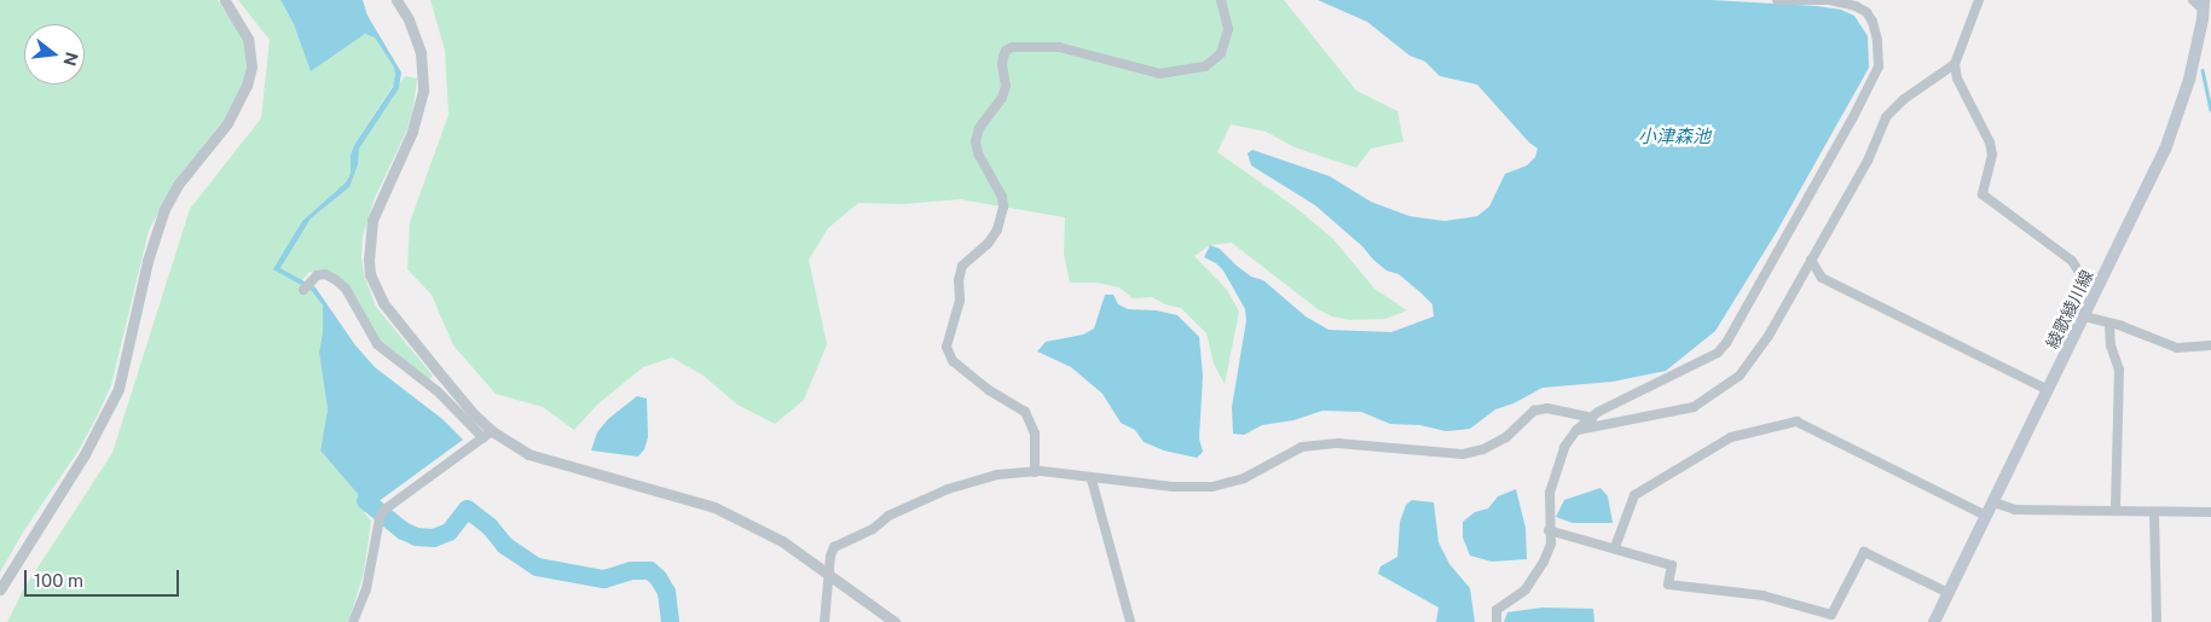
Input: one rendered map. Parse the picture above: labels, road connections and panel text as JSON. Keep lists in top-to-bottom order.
{
  "streets": {
    "main road": ["綾歌綾川線"]
  },
  "water": ["小津森池"],
  "scale_bar": "100 m",
  "north": "right"
}
